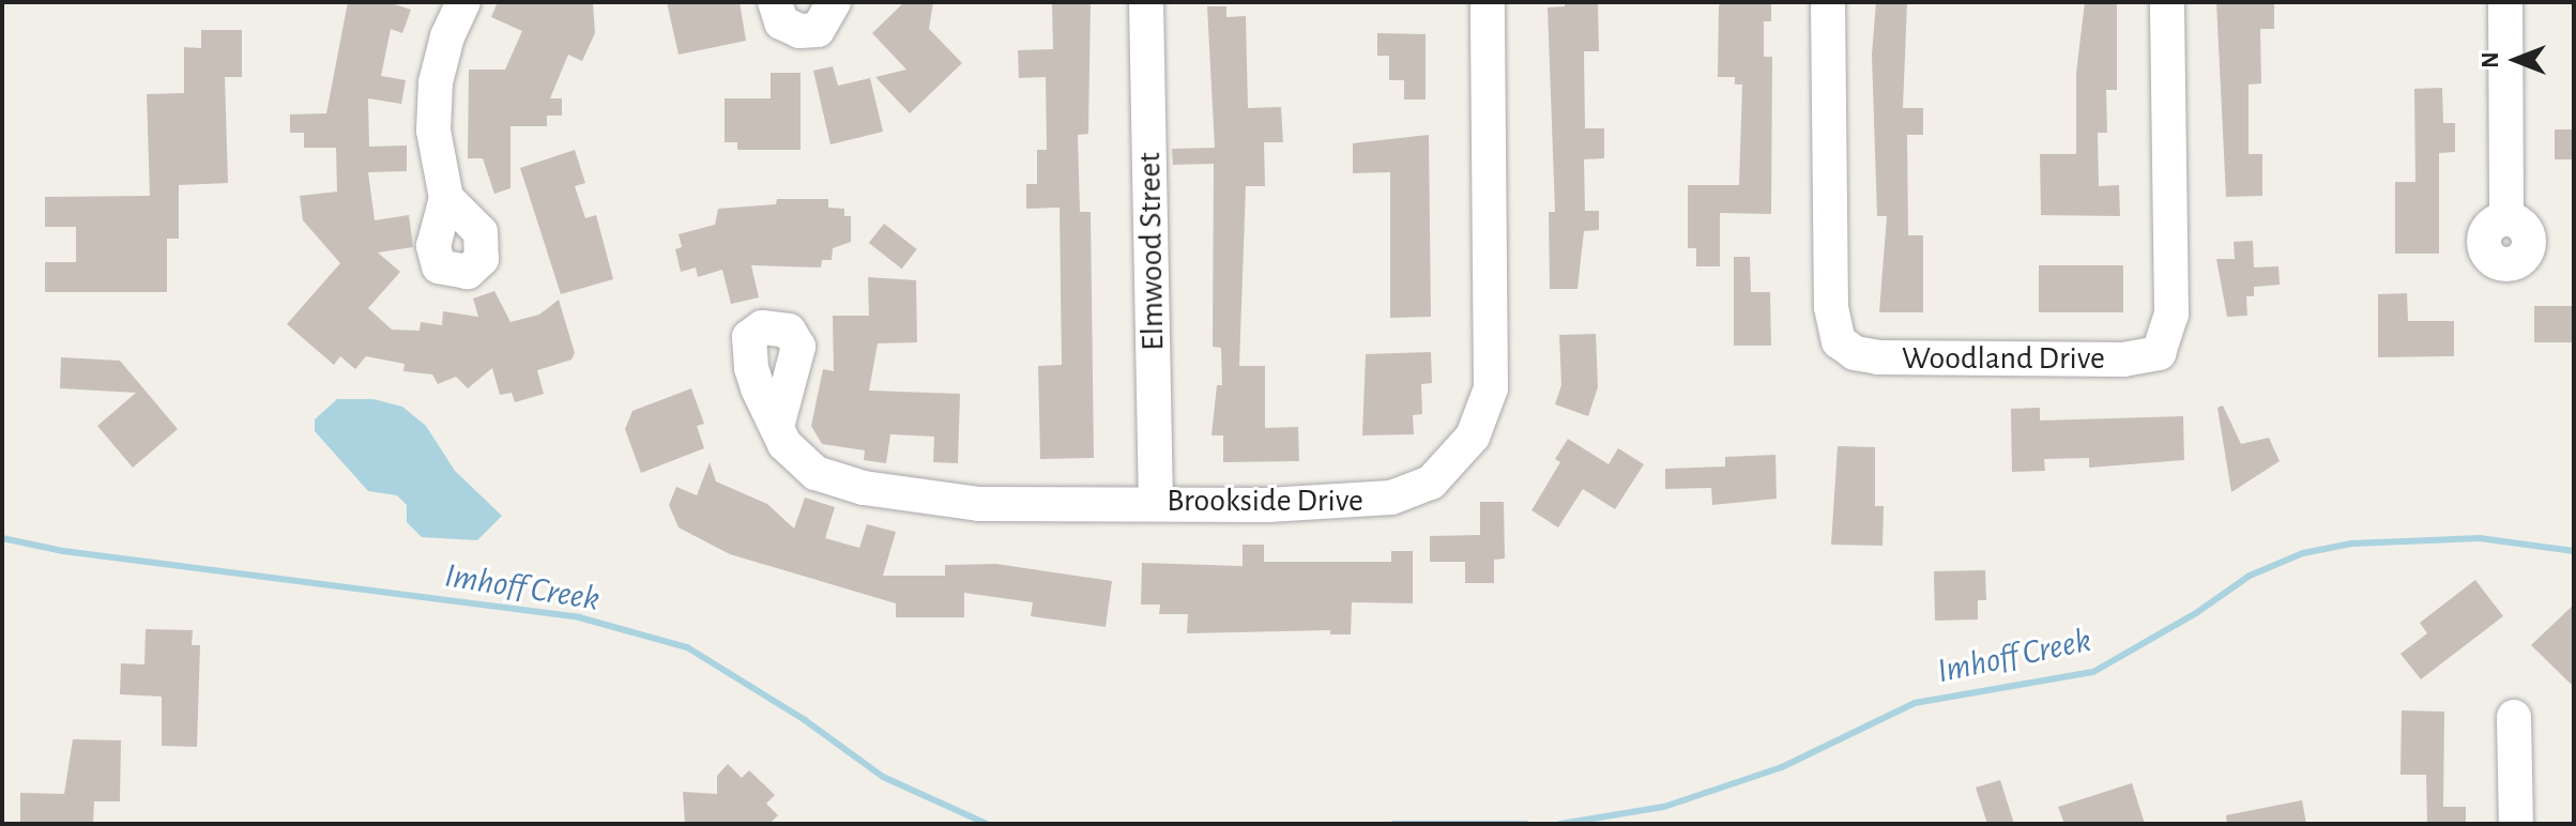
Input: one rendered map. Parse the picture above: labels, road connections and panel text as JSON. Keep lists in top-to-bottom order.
{
  "streets": {
    "street": ["Elmwood Street", "Woodland Drive", "Brookside Drive"]
  },
  "crossings": [
    ["Elmwood Street", "Brookside Drive"]
  ],
  "water": ["Imhoff Creek"],
  "north": "left"
}
